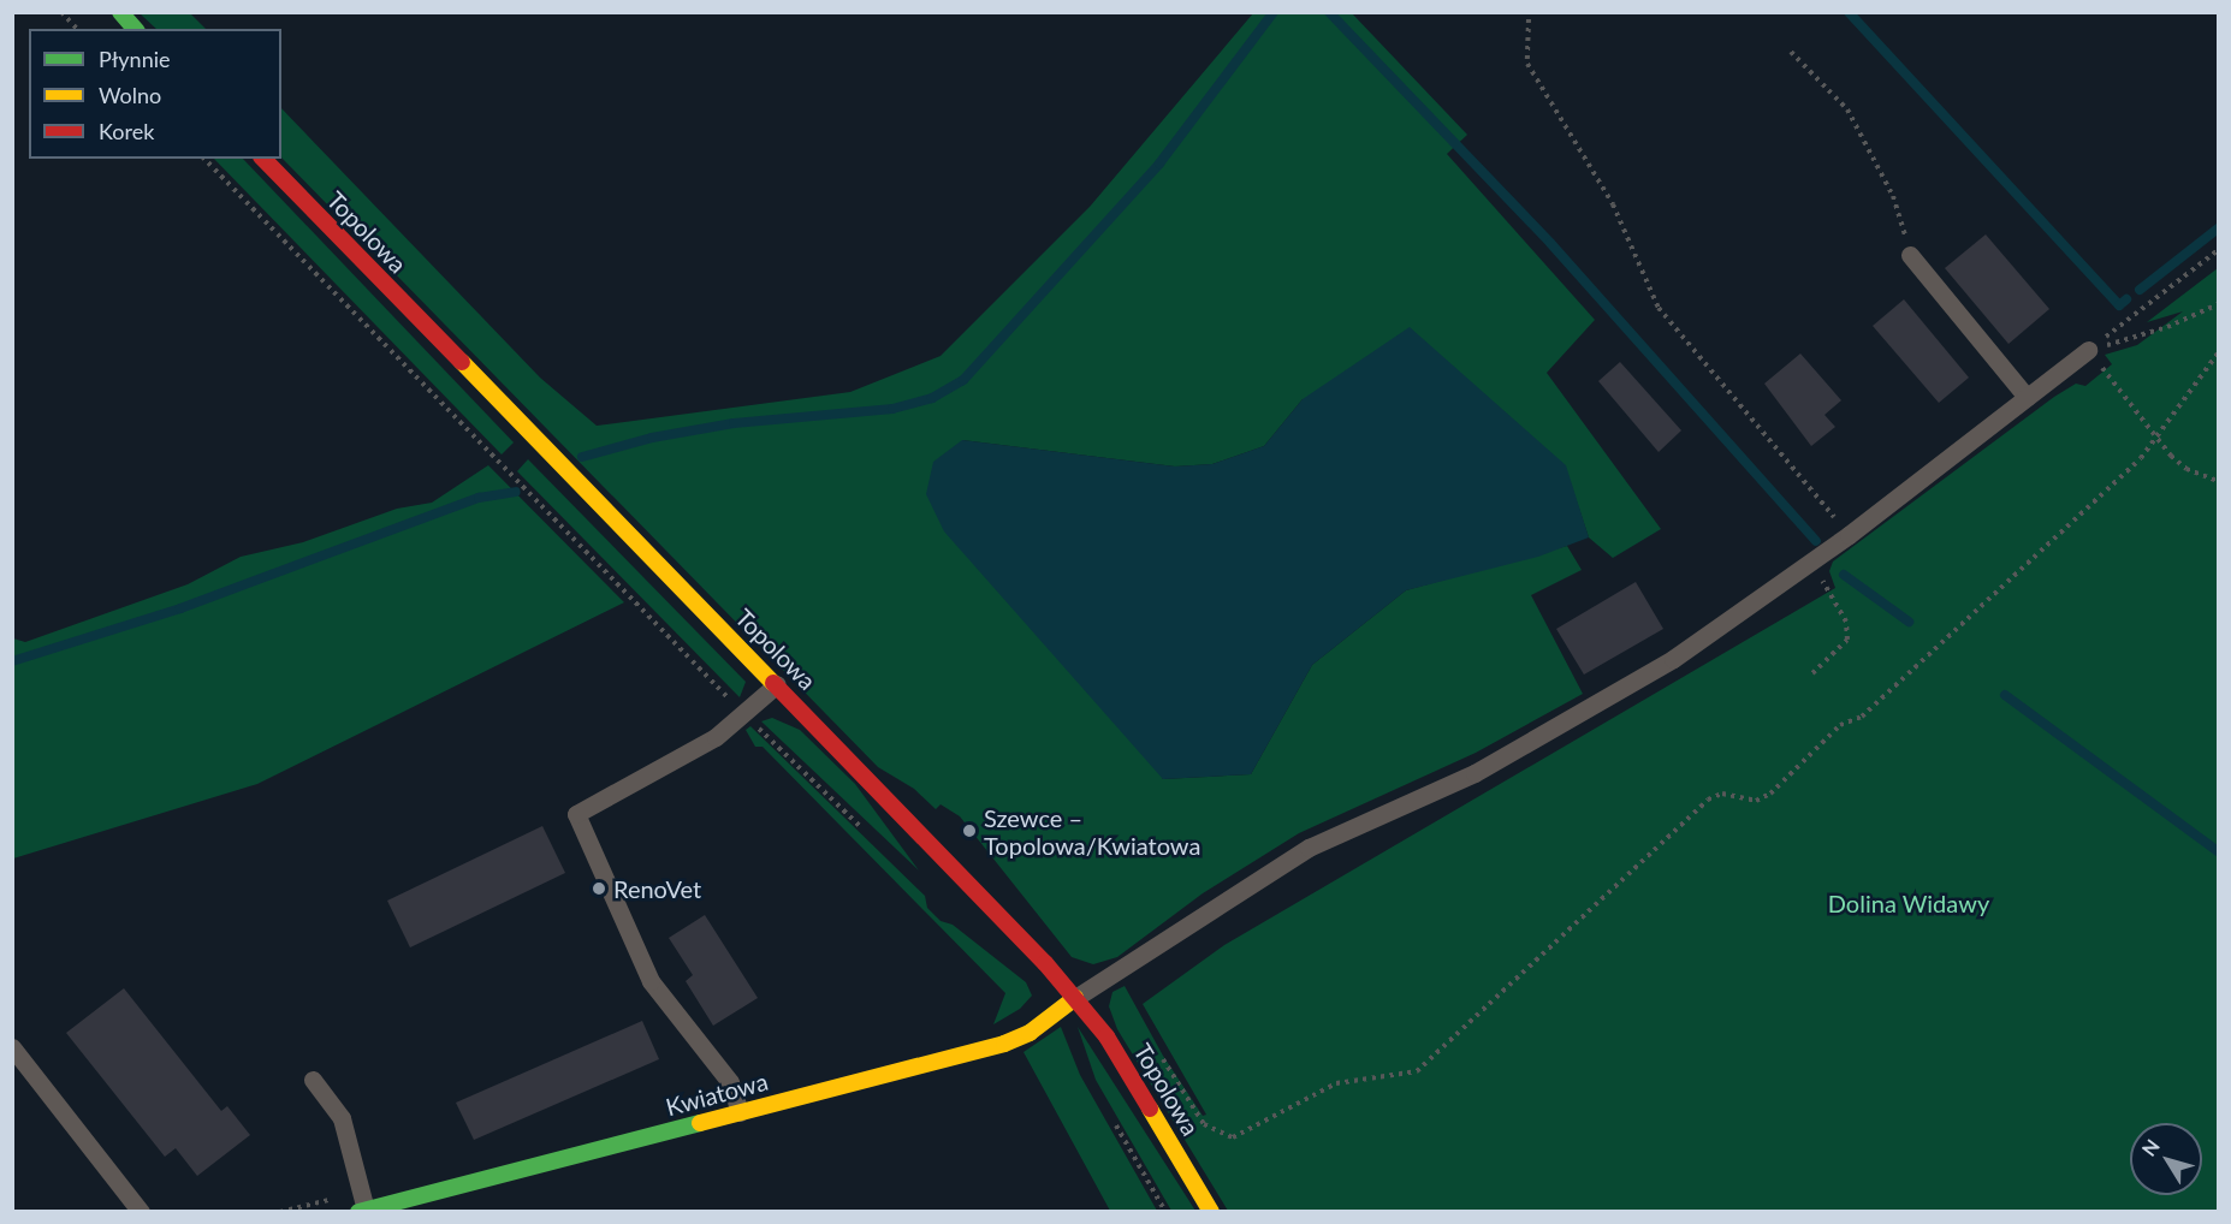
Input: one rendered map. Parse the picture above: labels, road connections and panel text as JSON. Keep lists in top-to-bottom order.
{
  "streets": {
    "main road": ["Topolowa", "Kwiatowa"]
  },
  "crossings": [
    ["Topolowa", "Kwiatowa"]
  ],
  "parks": ["Dolina Widawy"],
  "places": ["Szewce – Topolowa/Kwiatowa", "RenoVet"],
  "legend": ["Płynnie", "Wolno", "Korek"],
  "north": "top left"
}
